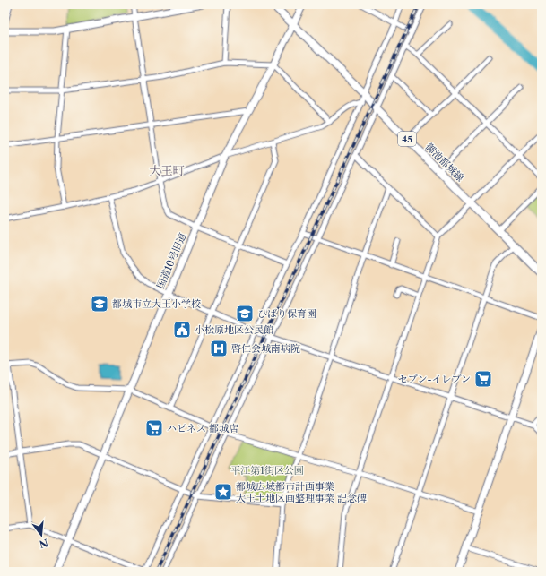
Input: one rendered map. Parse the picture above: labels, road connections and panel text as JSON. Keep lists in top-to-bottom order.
{
  "streets": {
    "main road": ["45", "御池都城線"],
    "street": ["国道10号旧道"]
  },
  "crossings": [
    ["御池都城線", "国道10号旧道"]
  ],
  "districts": ["大王町"],
  "parks": ["平江第1街区公園"],
  "places": {
    "school or university": ["都城市立大王小学校", "ひばり保育園"],
    "public building": ["小松原地区公民館"],
    "hospital": ["啓仁会城南病院"],
    "supermarket": ["セブン-イレブン", "ハピネス 都城店"],
    "place": ["都城広域都市計画事業 大王土地区画整理事業 記念碑"]
  },
  "north": "bottom"
}
